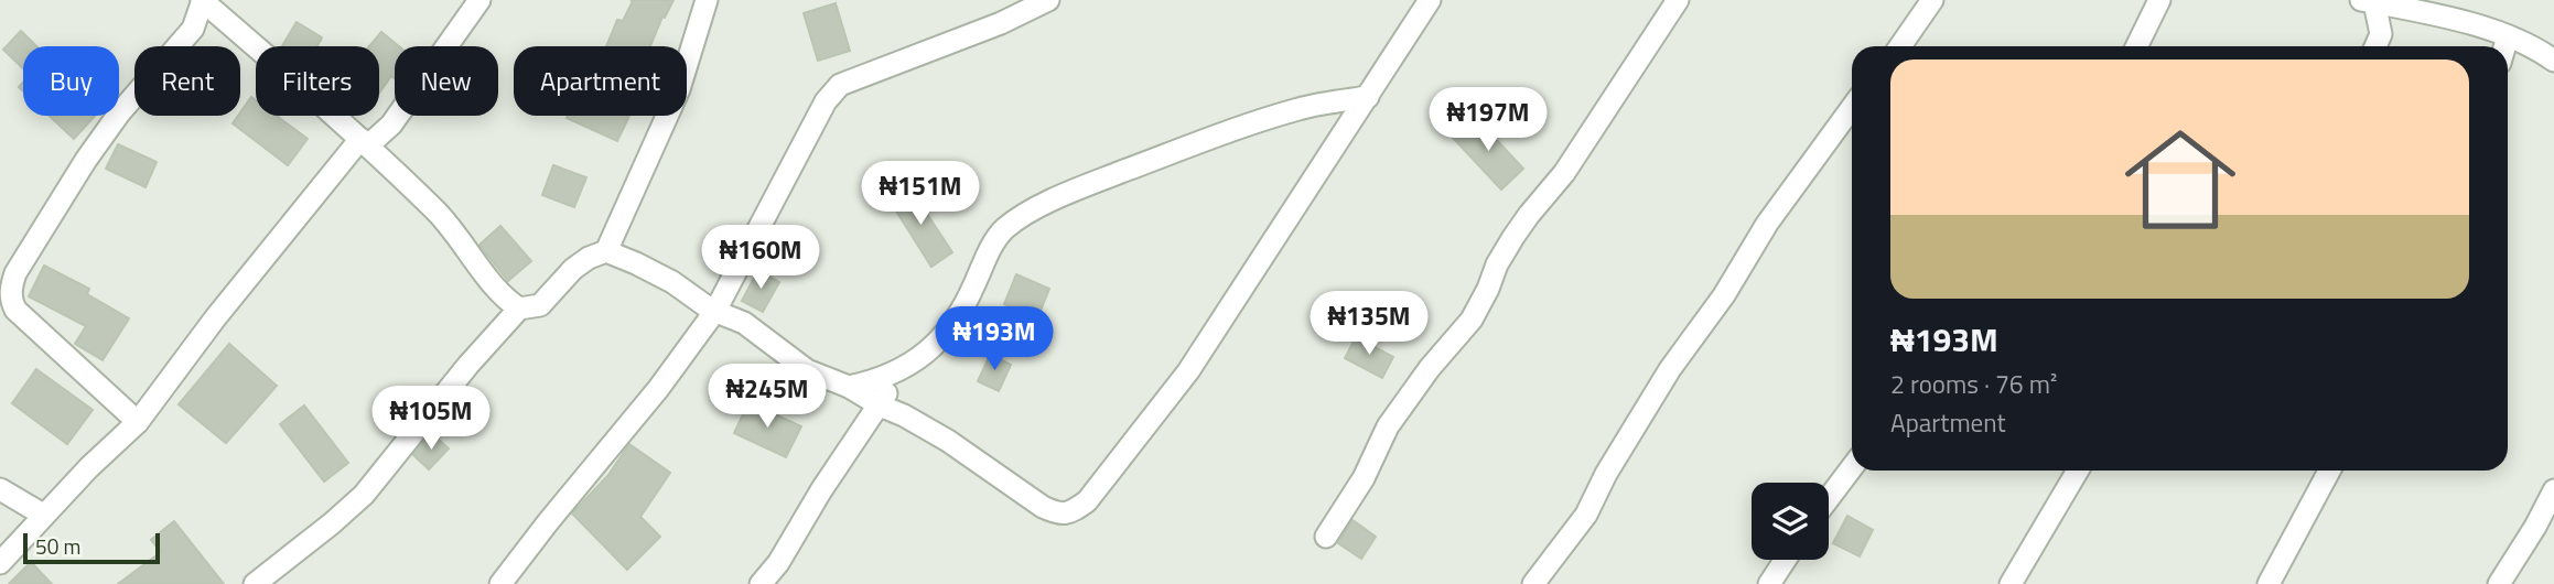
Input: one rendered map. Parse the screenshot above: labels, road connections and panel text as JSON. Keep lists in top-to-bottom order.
{
  "scale_bar": "50 m",
  "page": {
    "chip": [
      "Buy",
      "Rent",
      "Filters",
      "New",
      "Apartment"
    ],
    "list": [
      {
        "name": "₦193M",
        "note": "2 rooms · 76 m² · Apartment"
      }
    ],
    "price": [
      "₦197M",
      "₦151M",
      "₦160M",
      "₦135M",
      "₦193M",
      "₦245M",
      "₦105M"
    ],
    "scale": "50 m"
  }
}
